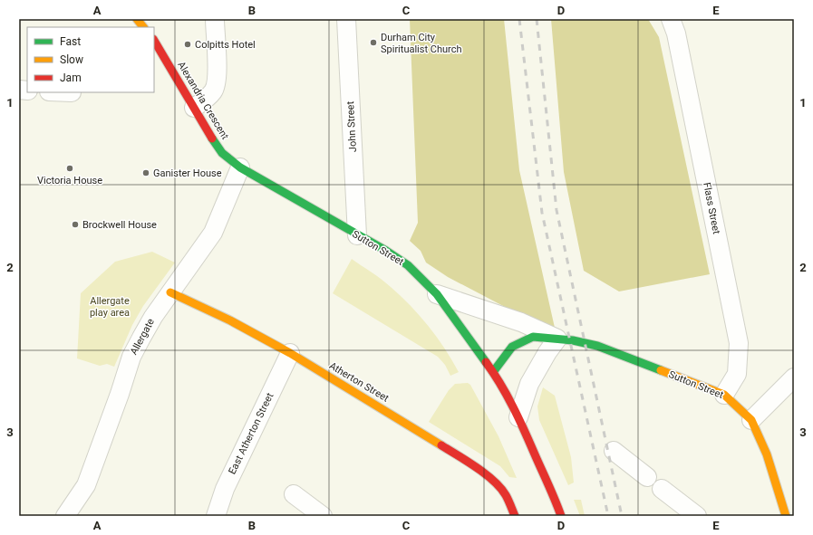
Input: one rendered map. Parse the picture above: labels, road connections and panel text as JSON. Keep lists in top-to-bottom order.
{
  "streets": {
    "main road": ["Alexandria Crescent", "Sutton Street", "Atherton Street"],
    "street": [
      "John Street",
      "Flass Street",
      "Allergate",
      "East Atherton Street"
    ]
  },
  "crossings": [
    ["Alexandria Crescent", "Sutton Street"],
    ["Alexandria Crescent", "Allergate"],
    ["John Street", "Sutton Street"],
    ["Flass Street", "Sutton Street"],
    ["Sutton Street", "Allergate"],
    ["Allergate", "Atherton Street"],
    ["Atherton Street", "East Atherton Street"]
  ],
  "parks": ["Allergate play area"],
  "places": [
    "Durham City Spiritualist Church",
    "Colpitts Hotel",
    "Victoria House",
    "Ganister House",
    "Brockwell House"
  ],
  "legend": ["Fast", "Slow", "Jam"],
  "grid": {
    "columns": [
      "A",
      "B",
      "C",
      "D",
      "E"
    ],
    "rows": ["1", "2", "3"]
  }
}
